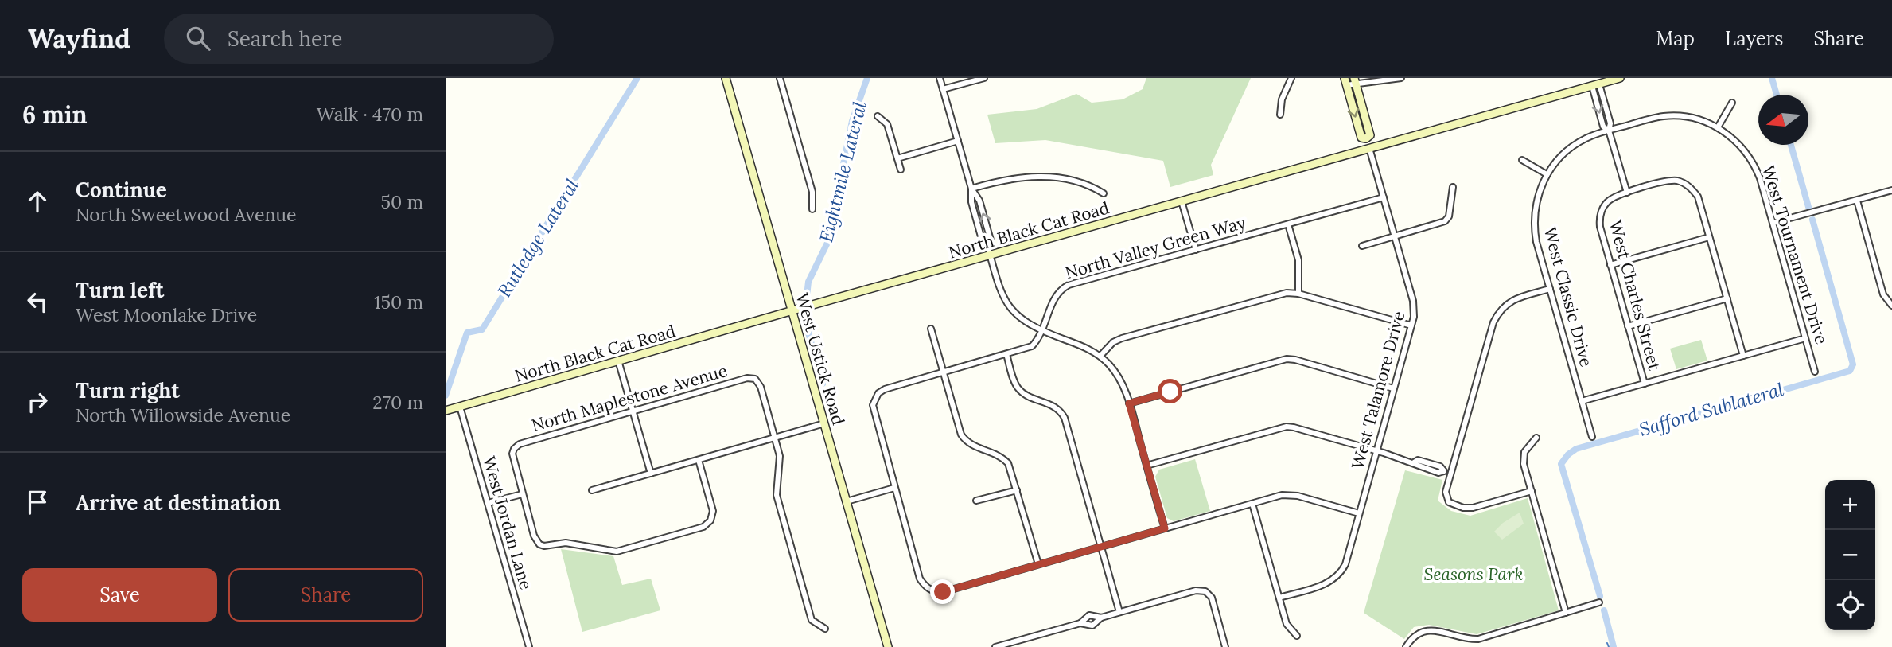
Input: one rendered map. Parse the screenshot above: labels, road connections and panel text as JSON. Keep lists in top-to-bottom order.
{
  "streets": {
    "main road": ["North Black Cat Road", "West Ustick Road"],
    "street": [
      "North Valley Green Way",
      "West Tournament Drive",
      "West Charles Street",
      "West Classic Drive",
      "West Talamore Drive",
      "North Maplestone Avenue",
      "West Jordan Lane"
    ]
  },
  "crossings": [
    ["North Black Cat Road", "West Ustick Road"],
    ["North Black Cat Road", "West Talamore Drive"],
    ["North Black Cat Road", "West Jordan Lane"],
    ["North Valley Green Way", "West Talamore Drive"],
    ["West Tournament Drive", "West Classic Drive"]
  ],
  "water": ["Eightmile Lateral", "Rutledge Lateral", "Safford Sublateral"],
  "parks": ["Seasons Park"],
  "north": "left",
  "page": {
    "header": "Wayfind",
    "search": "Search here",
    "nav": ["Map", "Layers", "Share"],
    "heading": ["6 min", "Walk · 470 m"],
    "list": [
      ["Continue", "North Sweetwood Avenue", "50 m"],
      ["Turn left", "West Moonlake Drive", "150 m"],
      ["Turn right", "North Willowside Avenue", "270 m"],
      "Arrive at destination"
    ],
    "map_buttons": ["+", "−"],
    "buttons": ["Save", "Share"]
  }
}
